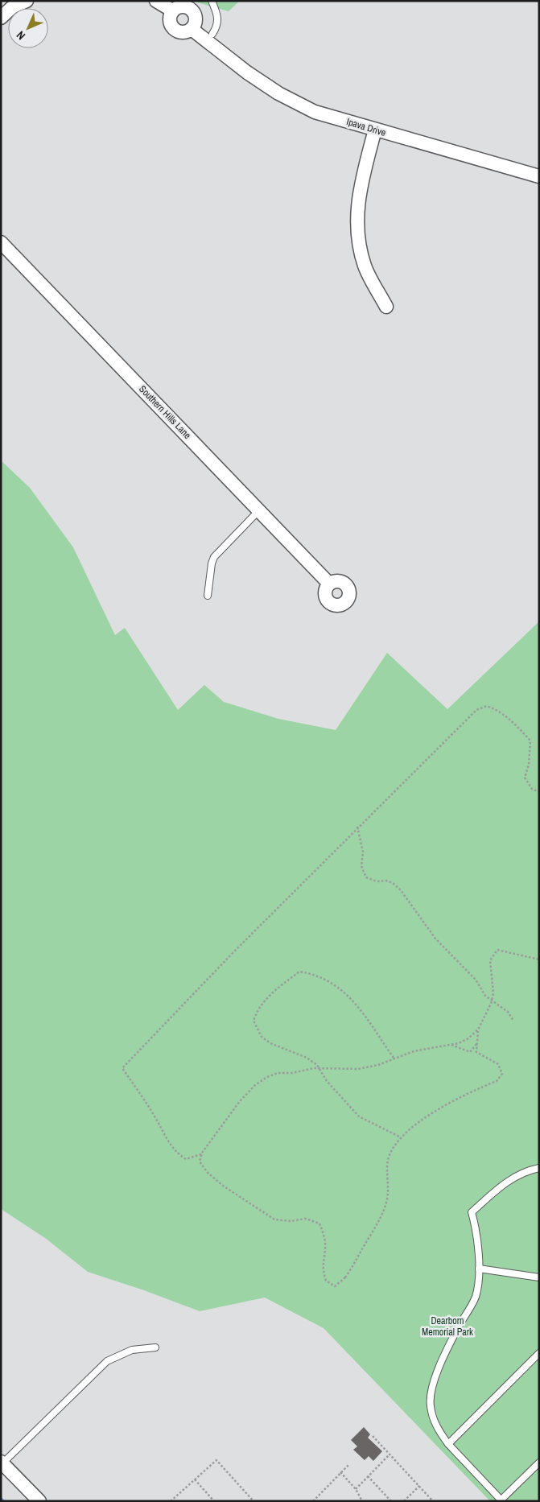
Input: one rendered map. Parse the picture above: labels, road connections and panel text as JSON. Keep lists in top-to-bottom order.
{
  "streets": {
    "street": ["Ipava Drive", "Southern Hills Lane"]
  },
  "parks": ["Dearborn Memorial Park"],
  "north": "bottom left"
}
